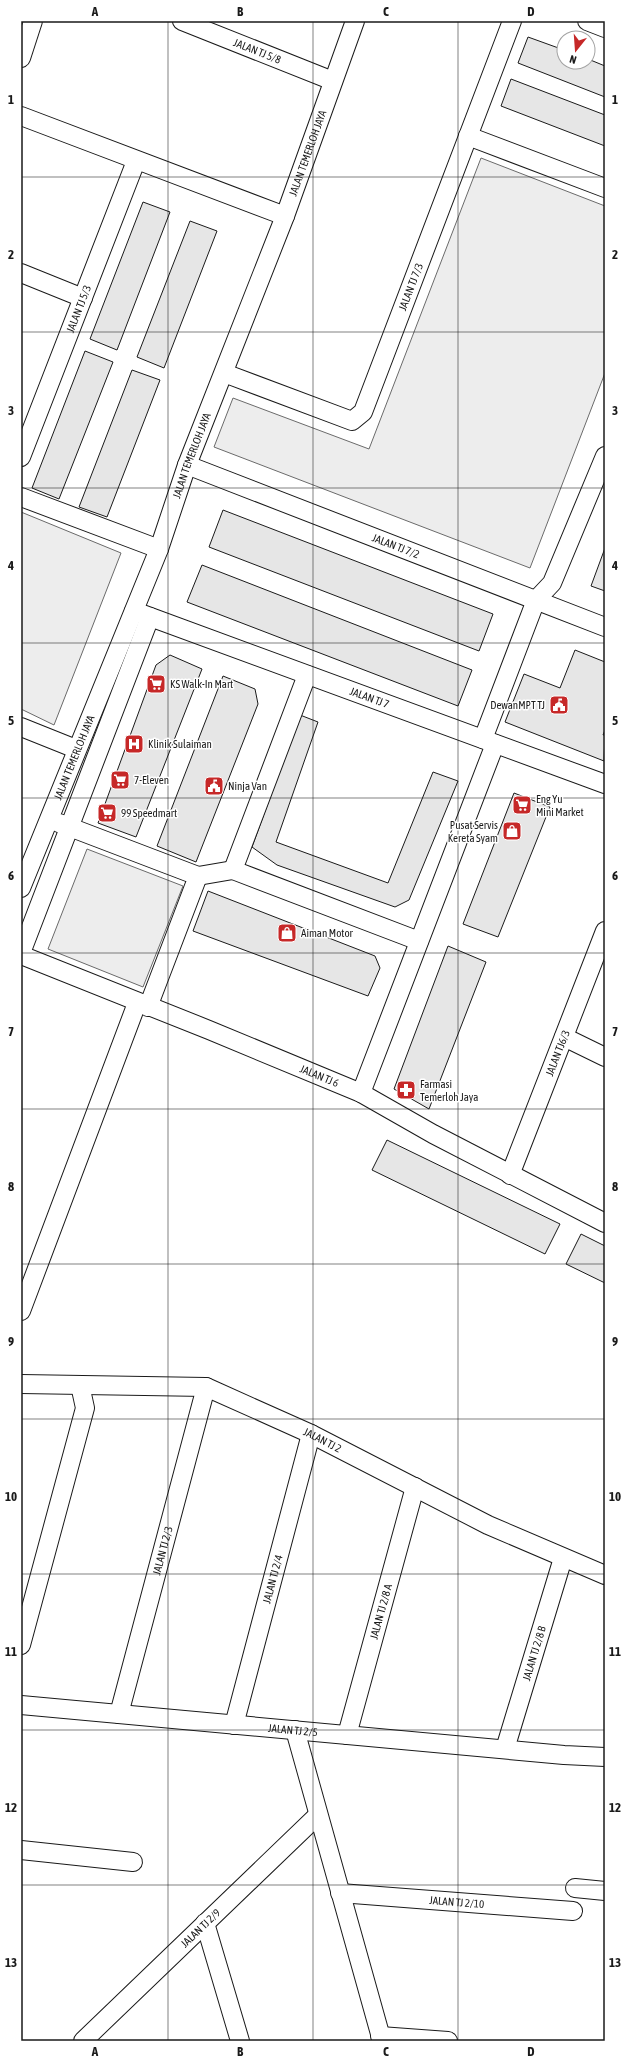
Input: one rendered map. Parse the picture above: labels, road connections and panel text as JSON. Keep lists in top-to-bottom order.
{
  "streets": {
    "street": [
      "JALAN TJ 5/8",
      "JALAN TEMERLOH JAYA",
      "JALAN TJ 7/3",
      "JALAN TJ 5/3",
      "JALAN TJ 7/2",
      "JALAN TJ 7",
      "JALAN TJ6/3",
      "JALAN TJ 6",
      "JALAN TJ 2",
      "JALAN TJ 2/3",
      "JALAN TJ 2/4",
      "JALAN TJ 2/8 A",
      "JALAN TJ 2/8 B",
      "JALAN TJ 2/5",
      "JALAN TJ 2/10",
      "JALAN TJ 2/9"
    ]
  },
  "crossings": [
    ["JALAN TJ 5/8", "JALAN TEMERLOH JAYA"],
    ["JALAN TEMERLOH JAYA", "JALAN TJ 7/3"],
    ["JALAN TEMERLOH JAYA", "JALAN TJ 7/2"],
    ["JALAN TEMERLOH JAYA", "JALAN TJ 7"],
    ["JALAN TJ6/3", "JALAN TJ 6"],
    ["JALAN TJ 2", "JALAN TJ 2/3"],
    ["JALAN TJ 2", "JALAN TJ 2/4"],
    ["JALAN TJ 2", "JALAN TJ 2/8 A"],
    ["JALAN TJ 2", "JALAN TJ 2/8 B"],
    ["JALAN TJ 2/3", "JALAN TJ 2/5"],
    ["JALAN TJ 2/4", "JALAN TJ 2/5"],
    ["JALAN TJ 2/8 A", "JALAN TJ 2/5"],
    ["JALAN TJ 2/8 B", "JALAN TJ 2/5"]
  ],
  "places": {
    "supermarket": [
      "KS Walk-In Mart",
      "7-Eleven",
      "Eng Yu Mini Market",
      "99 Speedmart"
    ],
    "public building": ["DewanMPT TJ", "Ninja Van"],
    "hospital": ["Klinik Sulaiman"],
    "shop": ["Pusat Servis Kereta Syam", "Aiman Motor"],
    "pharmacy": ["Farmasi Temerloh Jaya"]
  },
  "north": "bottom",
  "grid": {
    "columns": [
      "A",
      "B",
      "C",
      "D"
    ],
    "rows": [
      "1",
      "2",
      "3",
      "4",
      "5",
      "6",
      "7",
      "8",
      "9",
      "10",
      "11",
      "12",
      "13"
    ]
  }
}
